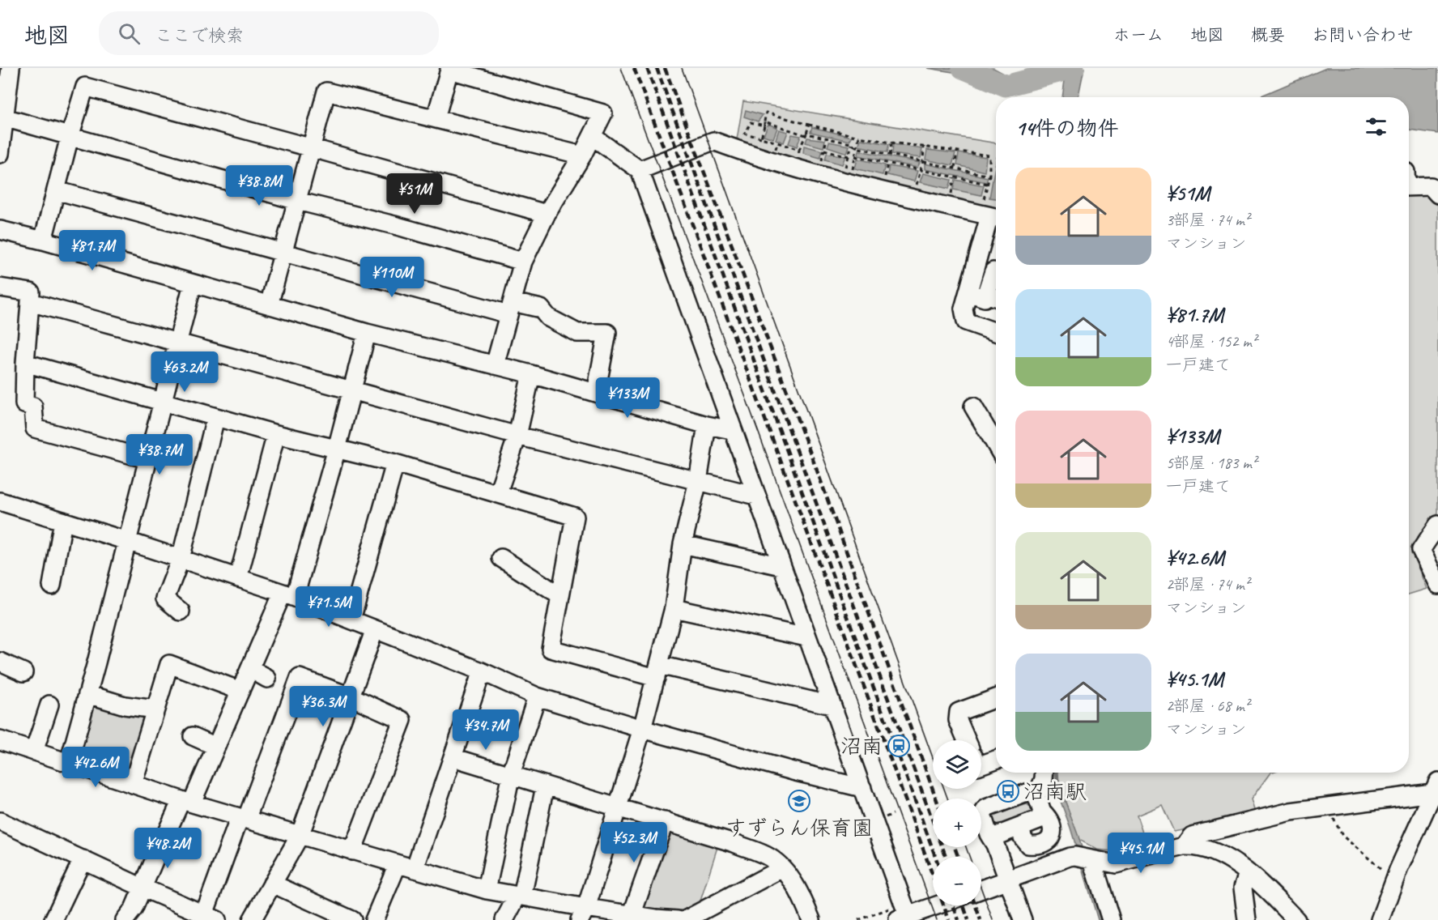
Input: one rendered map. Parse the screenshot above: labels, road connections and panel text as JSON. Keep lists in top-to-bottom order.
{
  "places": {
    "station": ["沼南"],
    "bus stop": ["沼南駅"],
    "school or university": ["すずらん保育園"]
  },
  "page": {
    "header": "地図",
    "search": "ここで検索",
    "nav": [
      "ホーム",
      "地図",
      "概要",
      "お問い合わせ"
    ],
    "heading": "14件の物件",
    "list": [
      {
        "name": "¥51M",
        "note": "3部屋 · 74 m² · マンション"
      },
      {
        "name": "¥81.7M",
        "note": "4部屋 · 152 m² · 一戸建て"
      },
      {
        "name": "¥133M",
        "note": "5部屋 · 183 m² · 一戸建て"
      },
      {
        "name": "¥42.6M",
        "note": "2部屋 · 74 m² · マンション"
      },
      {
        "name": "¥45.1M",
        "note": "2部屋 · 68 m² · マンション"
      }
    ],
    "price": [
      "¥38.8M",
      "¥51M",
      "¥81.7M",
      "¥110M",
      "¥63.2M",
      "¥133M",
      "¥38.7M",
      "¥71.5M",
      "¥36.3M",
      "¥34.7M",
      "¥42.6M",
      "¥52.3M",
      "¥48.2M",
      "¥45.1M"
    ],
    "map_buttons": ["+", "−"]
  }
}
